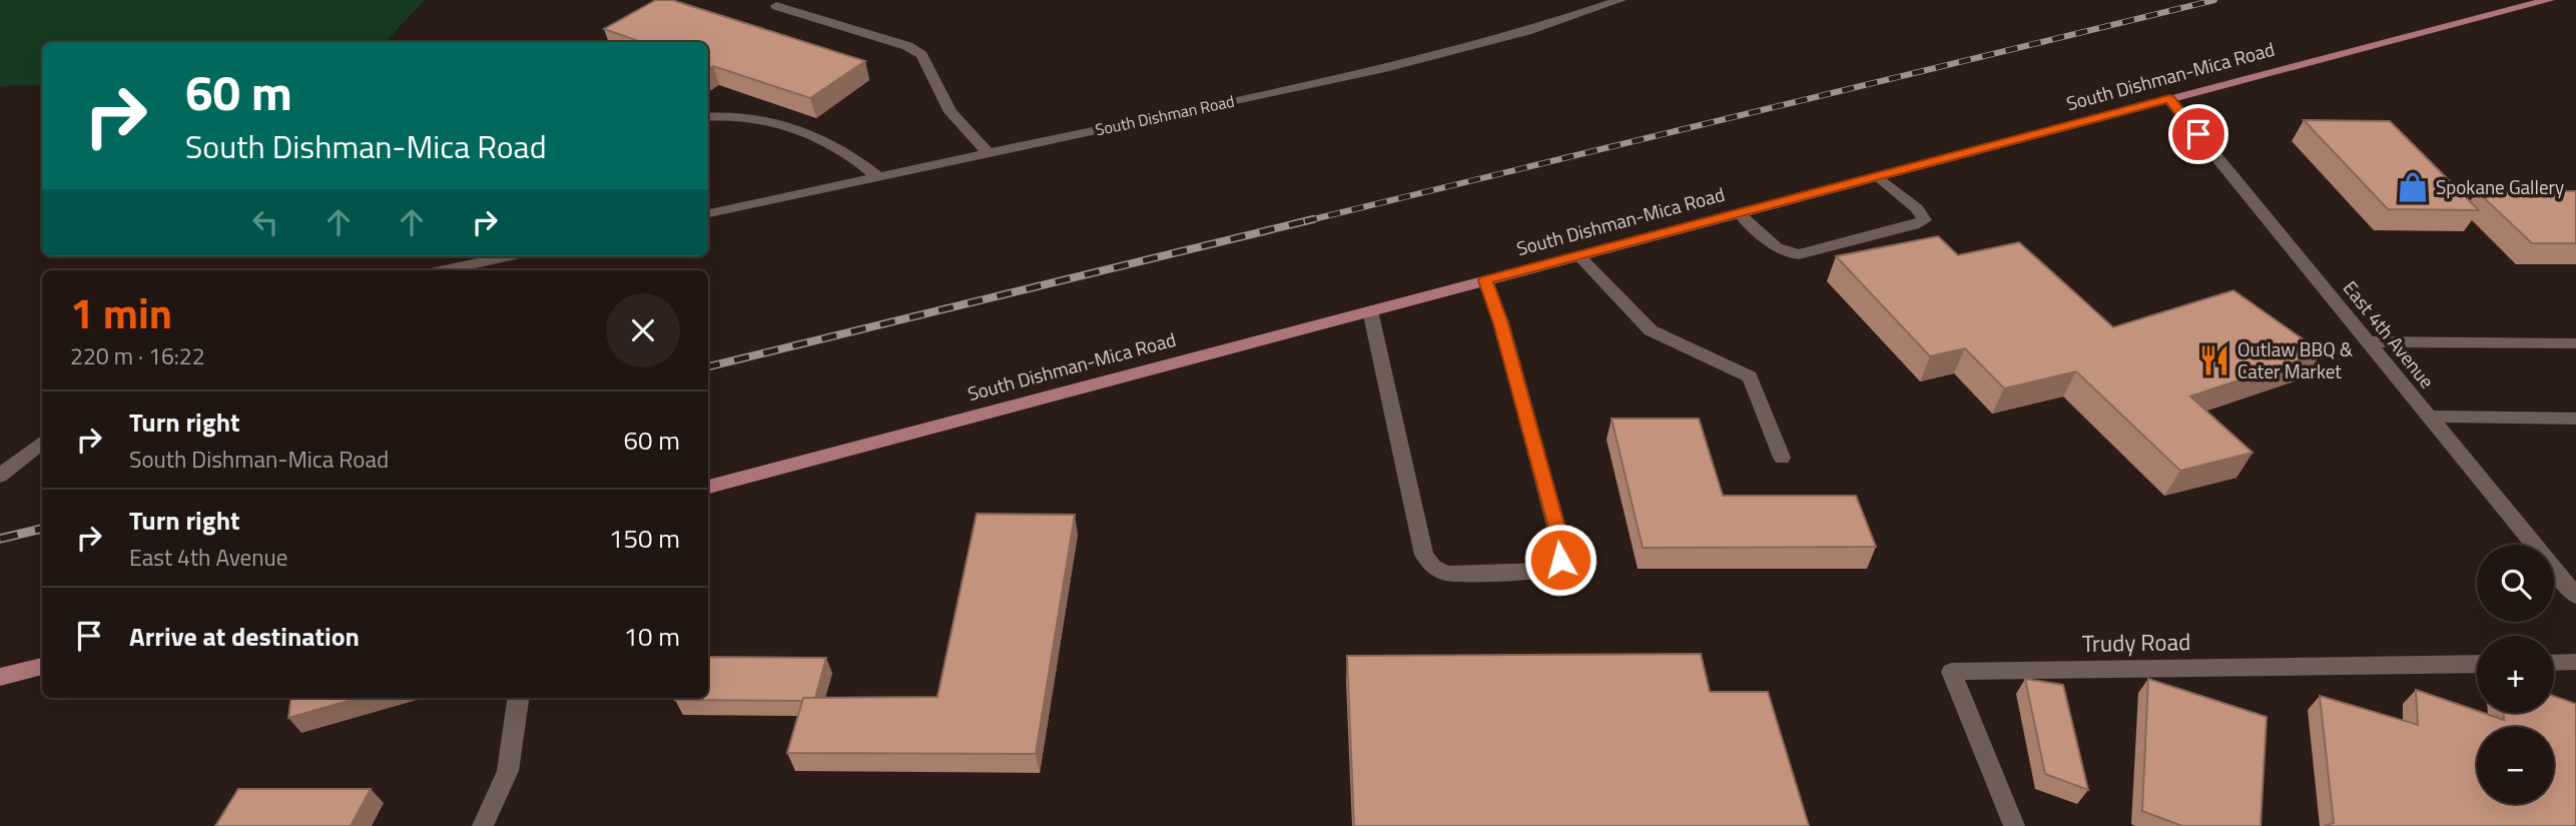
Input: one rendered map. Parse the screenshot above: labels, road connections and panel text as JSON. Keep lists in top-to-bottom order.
{
  "streets": {
    "main road": ["South Dishman-Mica Road"],
    "street": ["South Dishman Road", "East 4th Avenue", "Trudy Road"]
  },
  "crossings": [
    ["South Dishman-Mica Road", "East 4th Avenue"]
  ],
  "places": {
    "shop": ["Spokane Gallery"],
    "restaurant": ["Outlaw BBQ & Cater Market"]
  },
  "page": {
    "turn": ["60 m", "South Dishman-Mica Road"],
    "heading": ["1 min", "220 m · 16:22"],
    "list": [
      {
        "name": "Turn right",
        "note": "South Dishman-Mica Road",
        "value": "60 m"
      },
      {
        "name": "Turn right",
        "note": "East 4th Avenue",
        "value": "150 m"
      },
      {
        "name": "Arrive at destination",
        "value": "10 m"
      }
    ],
    "map_buttons": ["+", "−"]
  }
}
